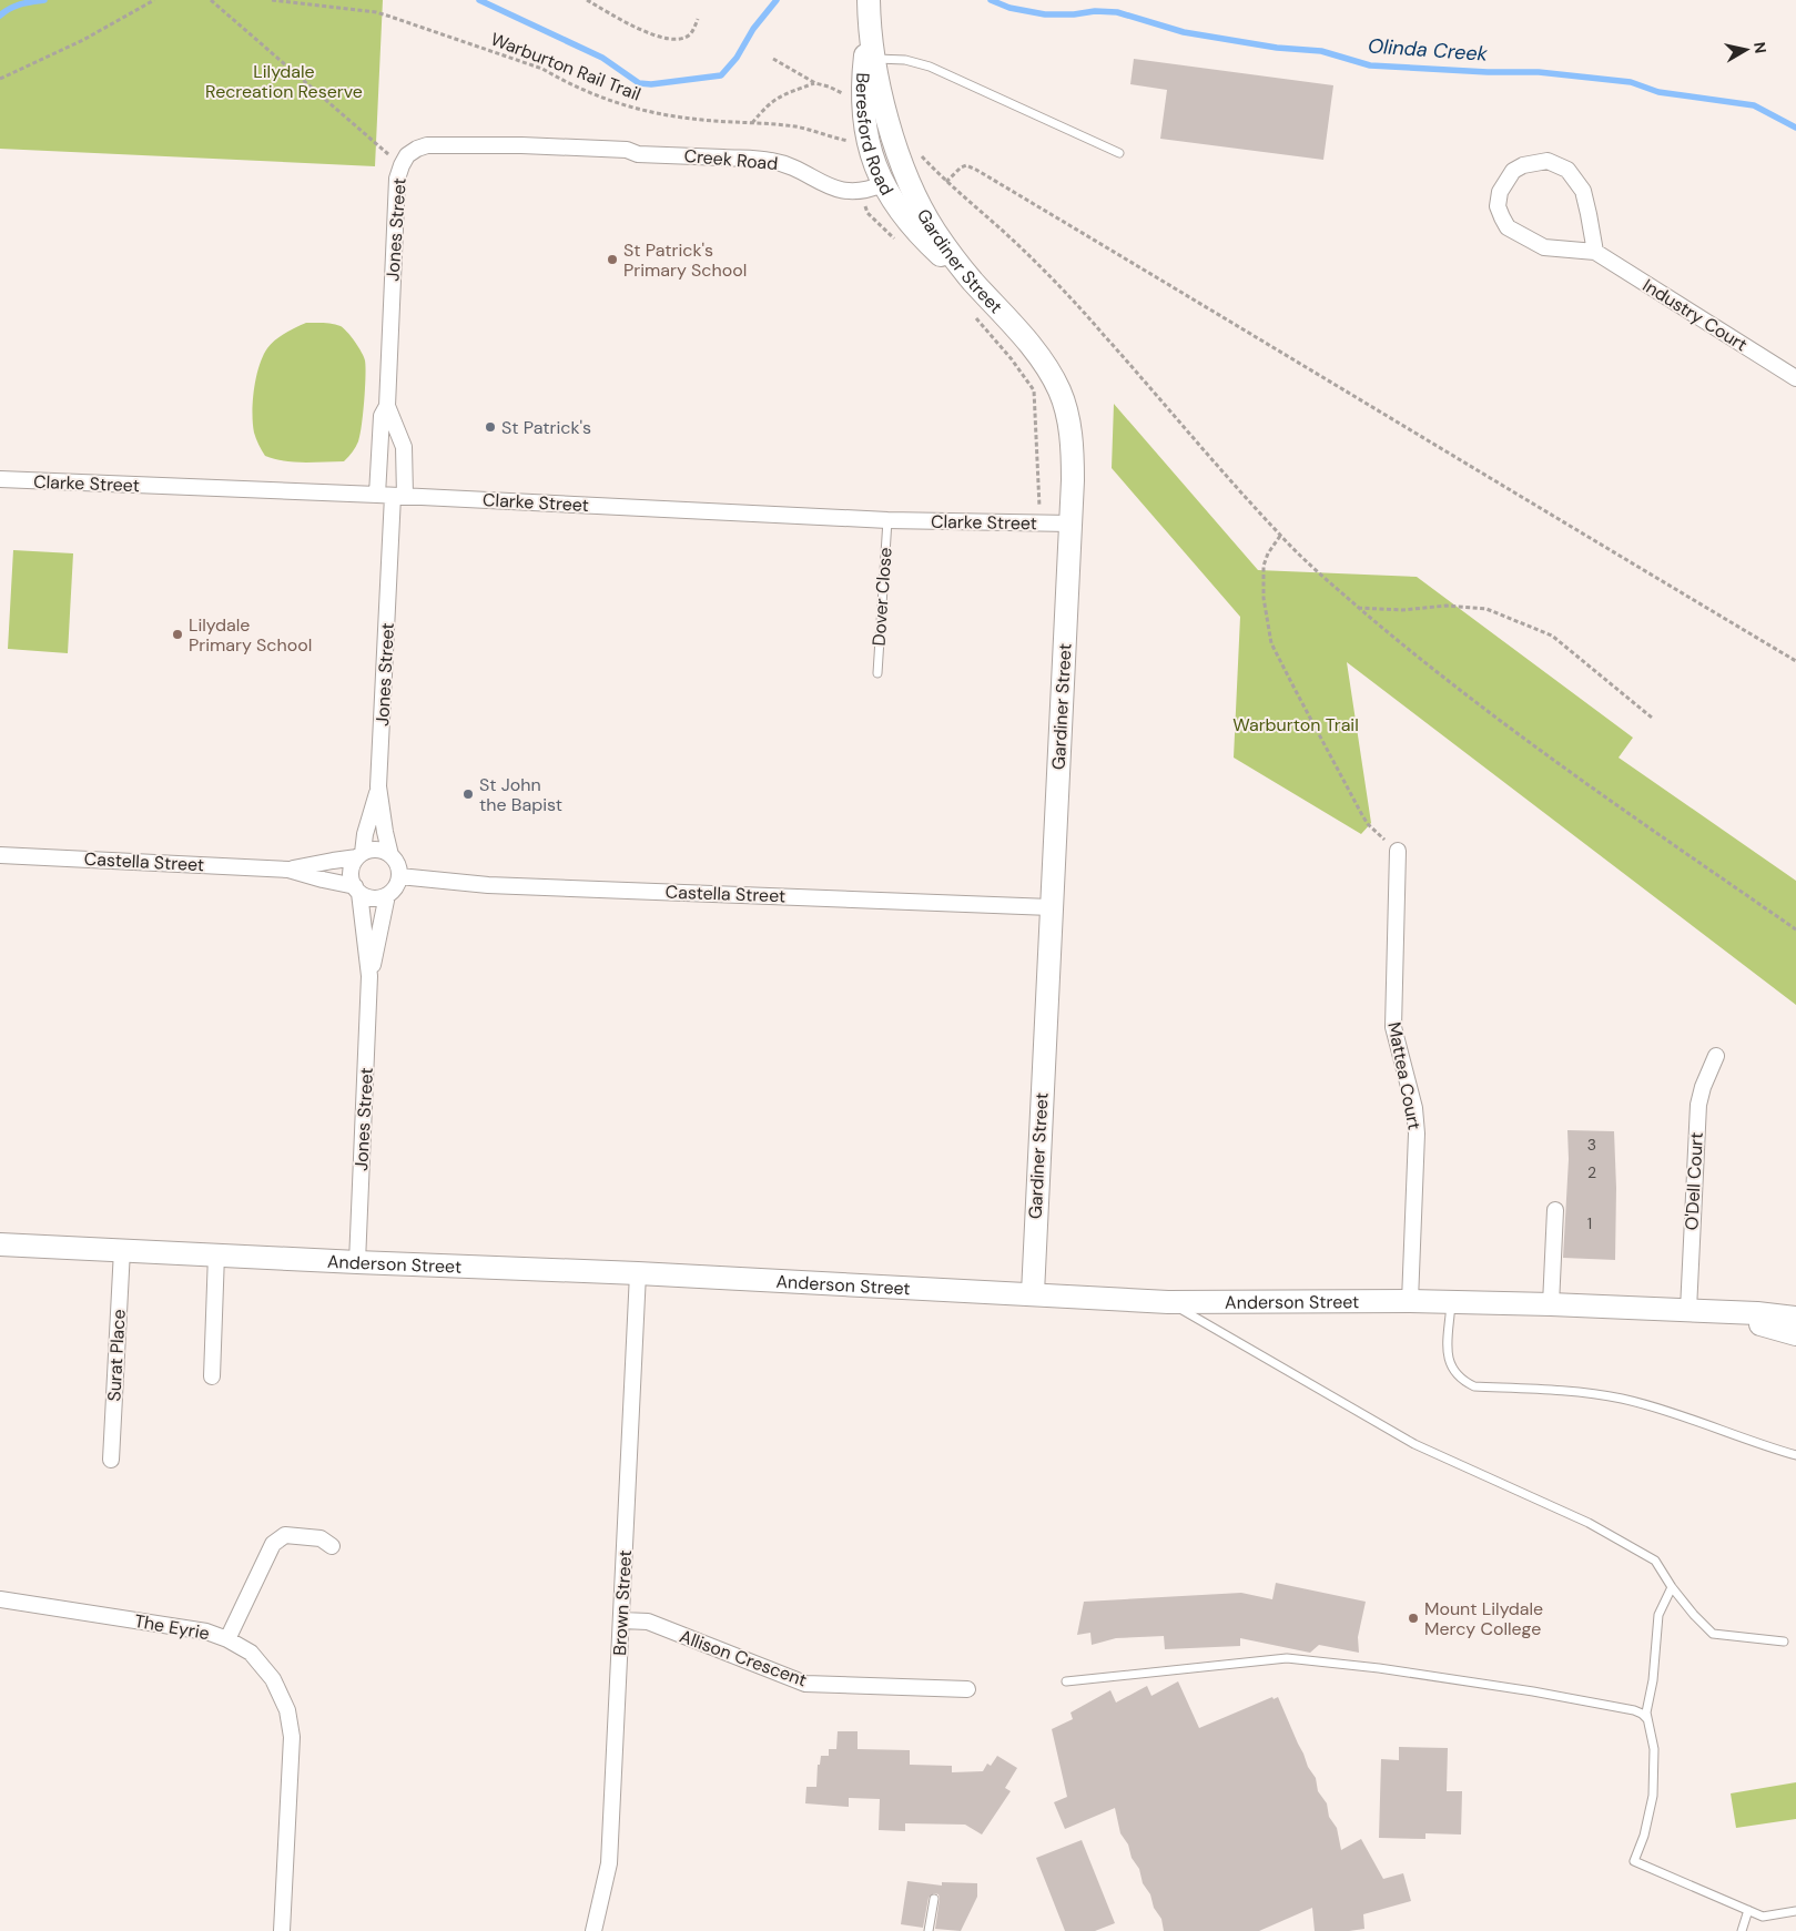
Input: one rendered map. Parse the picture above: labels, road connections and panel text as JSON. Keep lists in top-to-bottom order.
{
  "streets": {
    "main road": ["Beresford Road", "Gardiner Street", "Anderson Street"],
    "street": [
      "Creek Road",
      "Jones Street",
      "Industry Court",
      "Clarke Street",
      "Castella Street",
      "Mattea Court",
      "O'Dell Court",
      "Surat Place",
      "Brown Street",
      "The Eyrie",
      "Allison Crescent"
    ],
    "lane": ["Dover Close"],
    "path": ["Warburton Rail Trail"]
  },
  "crossings": [
    ["Warburton Rail Trail", "Beresford Road"],
    ["Beresford Road", "Creek Road"],
    ["Beresford Road", "Gardiner Street"],
    ["Creek Road", "Jones Street"],
    ["Jones Street", "Clarke Street"],
    ["Jones Street", "Castella Street"],
    ["Jones Street", "Anderson Street"],
    ["Gardiner Street", "Clarke Street"],
    ["Gardiner Street", "Castella Street"],
    ["Gardiner Street", "Anderson Street"],
    ["Clarke Street", "Dover Close"],
    ["Mattea Court", "Anderson Street"],
    ["O'Dell Court", "Anderson Street"],
    ["Anderson Street", "Surat Place"],
    ["Anderson Street", "Brown Street"],
    ["Brown Street", "Allison Crescent"]
  ],
  "water": ["Olinda Creek"],
  "parks": ["Lilydale Recreation Reserve", "Warburton Trail"],
  "places": [
    "St Patrick's Primary School",
    "St Patrick's",
    "Lilydale Primary School",
    "St John the Bapist",
    "Mount Lilydale Mercy College"
  ],
  "house_numbers": ["3", "2", "1"],
  "north": "right"
}
